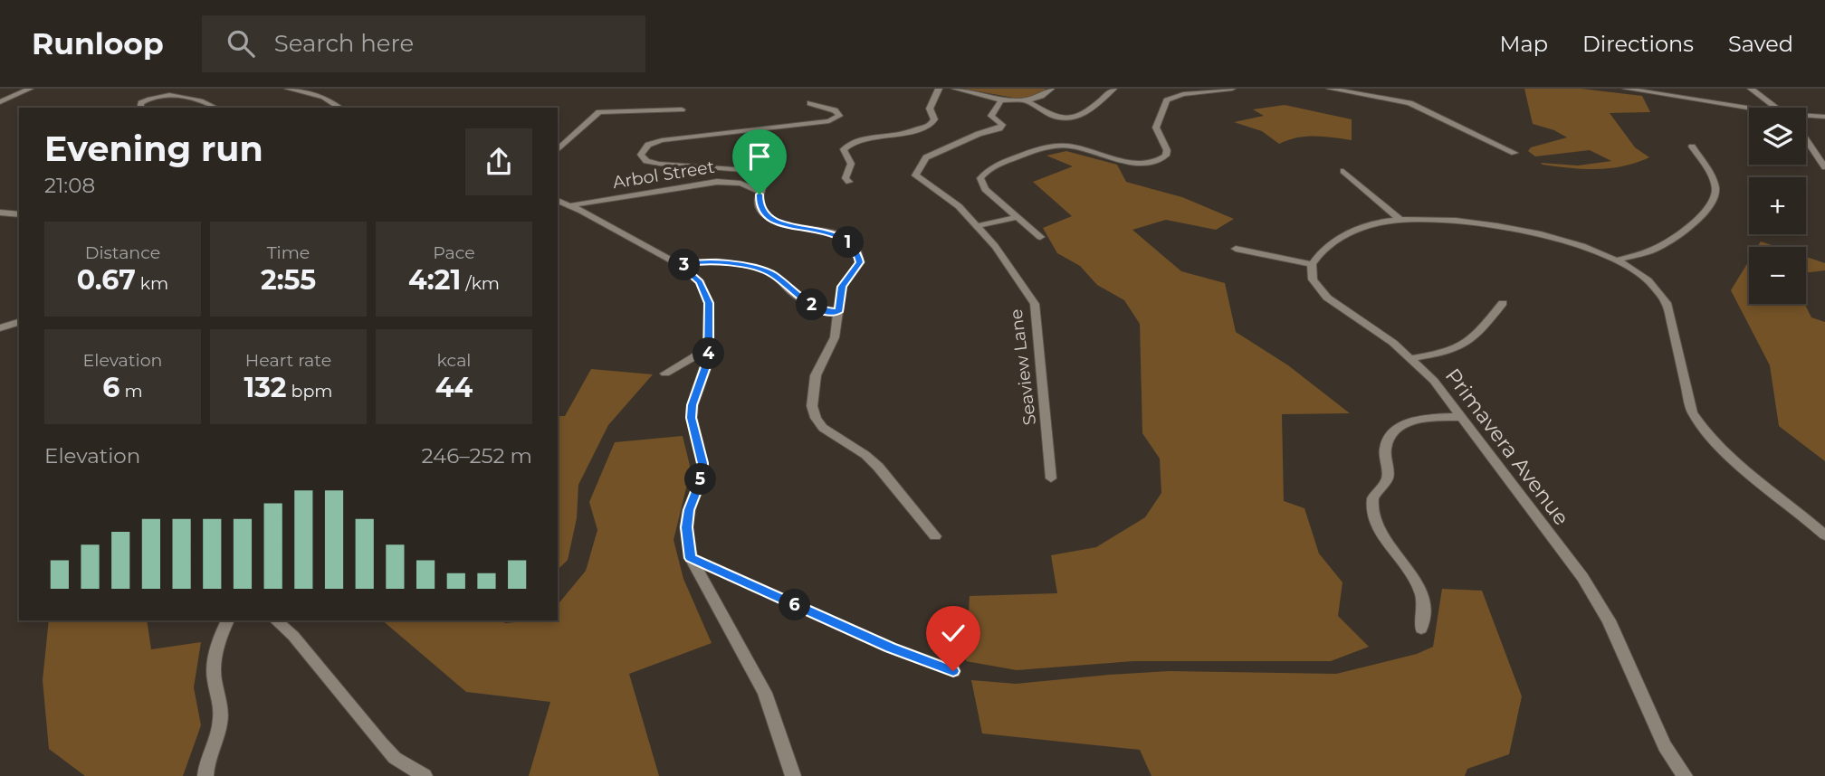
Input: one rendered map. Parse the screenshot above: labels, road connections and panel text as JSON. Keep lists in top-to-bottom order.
{
  "streets": {
    "street": ["Arbol Street", "Seaview Lane", "Primavera Avenue"]
  },
  "page": {
    "header": "Runloop",
    "search": "Search here",
    "nav": ["Map", "Directions", "Saved"],
    "map_buttons": ["+", "−"],
    "heading": ["Evening run", "21:08"],
    "stats": [
      ["Distance", "0.67 km"],
      ["Time", "2:55"],
      ["Pace", "4:21 /km"],
      ["Elevation", "6 m"],
      ["Heart rate", "132 bpm"],
      ["kcal", "44"]
    ],
    "pins": [
      "1",
      "3",
      "2",
      "4",
      "5",
      "6"
    ],
    "chart": ["Elevation", "246–252 m"]
  }
}
